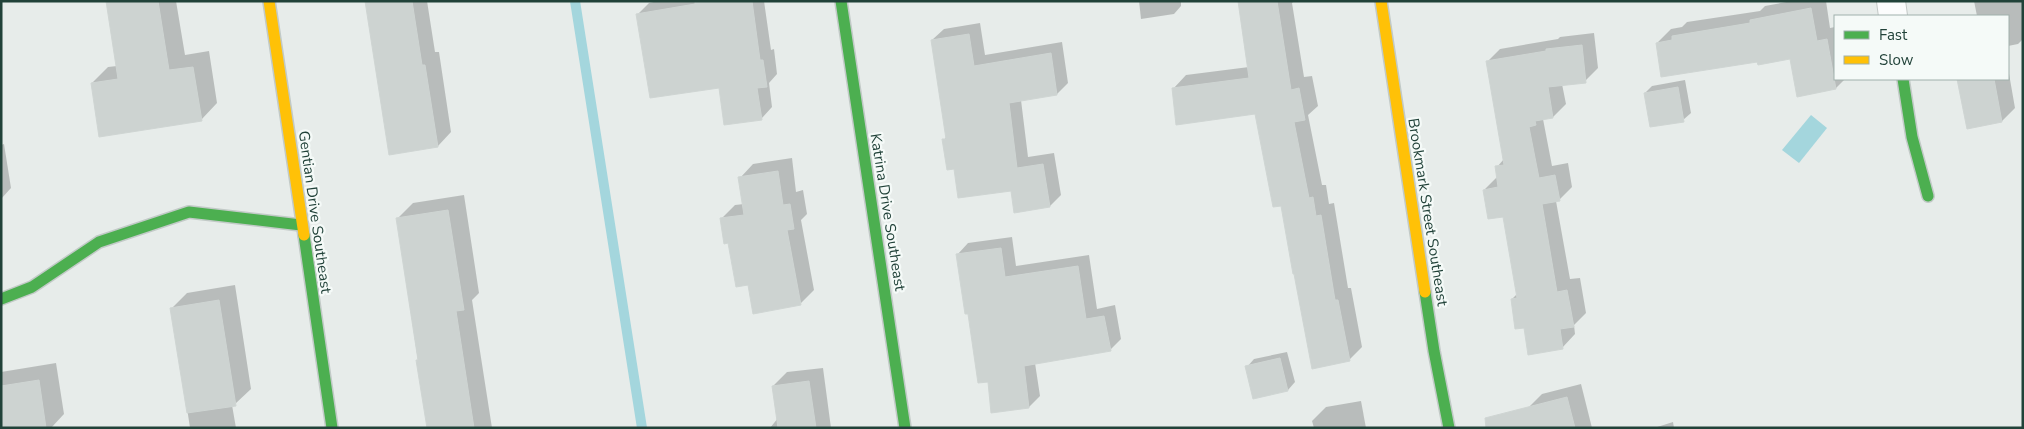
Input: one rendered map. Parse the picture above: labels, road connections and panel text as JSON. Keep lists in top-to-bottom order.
{
  "streets": {
    "street": ["Gentian Drive Southeast", "Katrina Drive Southeast", "Brookmark Street Southeast"]
  },
  "legend": ["Fast", "Slow"]
}
